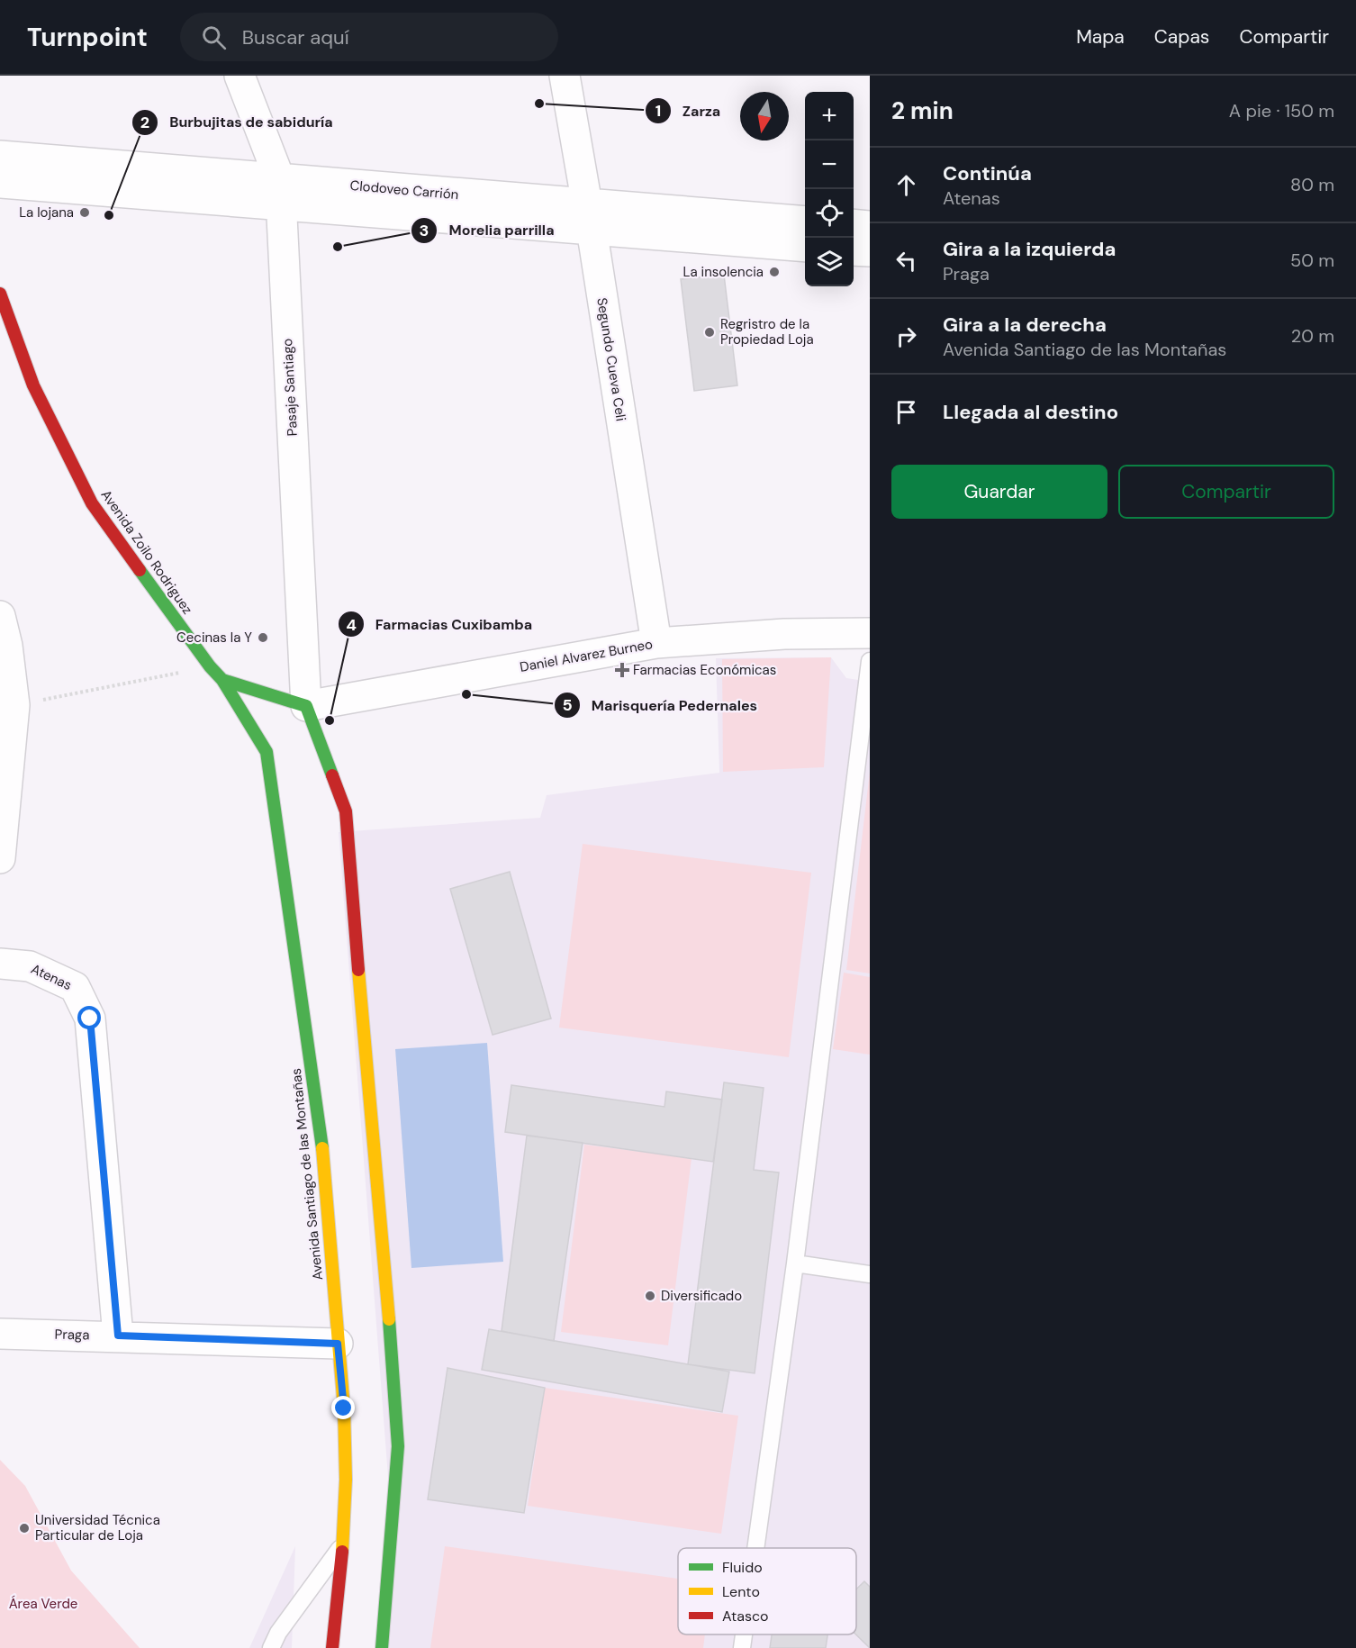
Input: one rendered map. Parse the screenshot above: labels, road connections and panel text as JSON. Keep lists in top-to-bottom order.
{
  "streets": {
    "main road": ["Avenida Zoilo Rodriguez", "Avenida Santiago de las Montañas"],
    "street": [
      "Clodoveo Carrión",
      "Segundo Cueva Celi",
      "Pasaje Santiago",
      "Daniel Alvarez Burneo",
      "Atenas",
      "Praga"
    ]
  },
  "crossings": [
    ["Clodoveo Carrión", "Segundo Cueva Celi"],
    ["Clodoveo Carrión", "Pasaje Santiago"],
    ["Segundo Cueva Celi", "Daniel Alvarez Burneo"],
    ["Pasaje Santiago", "Avenida Zoilo Rodriguez"],
    ["Pasaje Santiago", "Daniel Alvarez Burneo"],
    ["Avenida Zoilo Rodriguez", "Daniel Alvarez Burneo"],
    ["Avenida Zoilo Rodriguez", "Avenida Santiago de las Montañas"],
    ["Atenas", "Praga"],
    ["Avenida Santiago de las Montañas", "Praga"]
  ],
  "parks": ["Área Verde"],
  "places": {
    "other": [
      "Zarza",
      "La lojana",
      "Burbujitas de sabiduría",
      "Morelia parrilla",
      "La insolencia",
      "Regristro de la Propiedad Loja",
      "Cecinas la Y",
      "Marisquería Pedernales",
      "Farmacias Cuxibamba",
      "Diversificado",
      "Universidad Técnica Particular de Loja"
    ],
    "health": ["Farmacias Económicas"]
  },
  "legend": ["Fluido", "Lento", "Atasco"],
  "north": "bottom",
  "page": {
    "header": "Turnpoint",
    "search": "Buscar aquí",
    "nav": ["Mapa", "Capas", "Compartir"],
    "heading": ["2 min", "A pie · 150 m"],
    "map_buttons": ["+", "−"],
    "list": [
      ["Continúa", "Atenas", "80 m"],
      ["Gira a la izquierda", "Praga", "50 m"],
      ["Gira a la derecha", "Avenida Santiago de las Montañas", "20 m"],
      "Llegada al destino"
    ],
    "buttons": ["Guardar", "Compartir"]
  }
}
